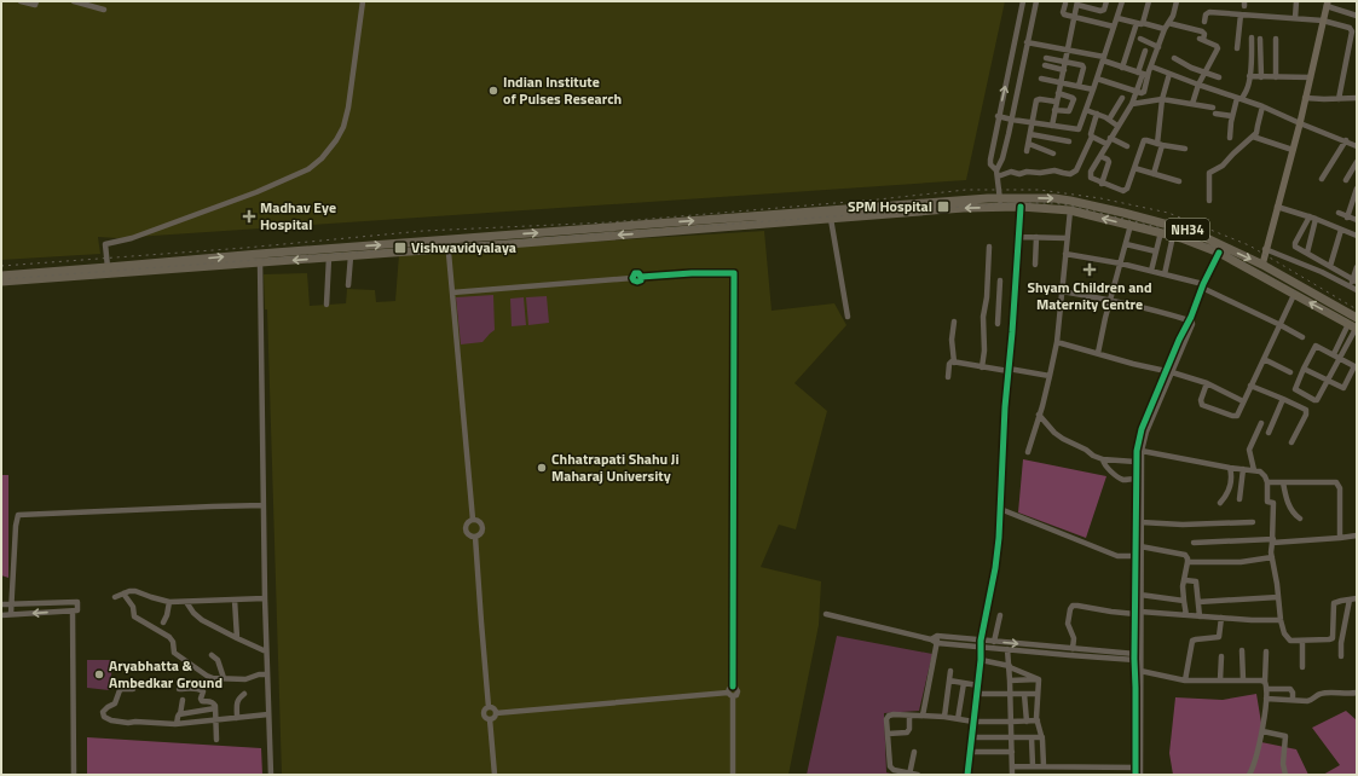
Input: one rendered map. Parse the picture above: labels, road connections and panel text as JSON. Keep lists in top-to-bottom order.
{
  "streets": {
    "highway": ["NH34"]
  },
  "places": {
    "other": ["Indian Institute of Pulses Research", "Chhatrapati Shahu Ji Maharaj University", "Aryabhatta & Ambedkar Ground"],
    "transit": ["SPM Hospital", "Vishwavidyalaya"],
    "health": ["Madhav Eye Hospital", "Shyam Children and Maternity Centre"]
  }
}
